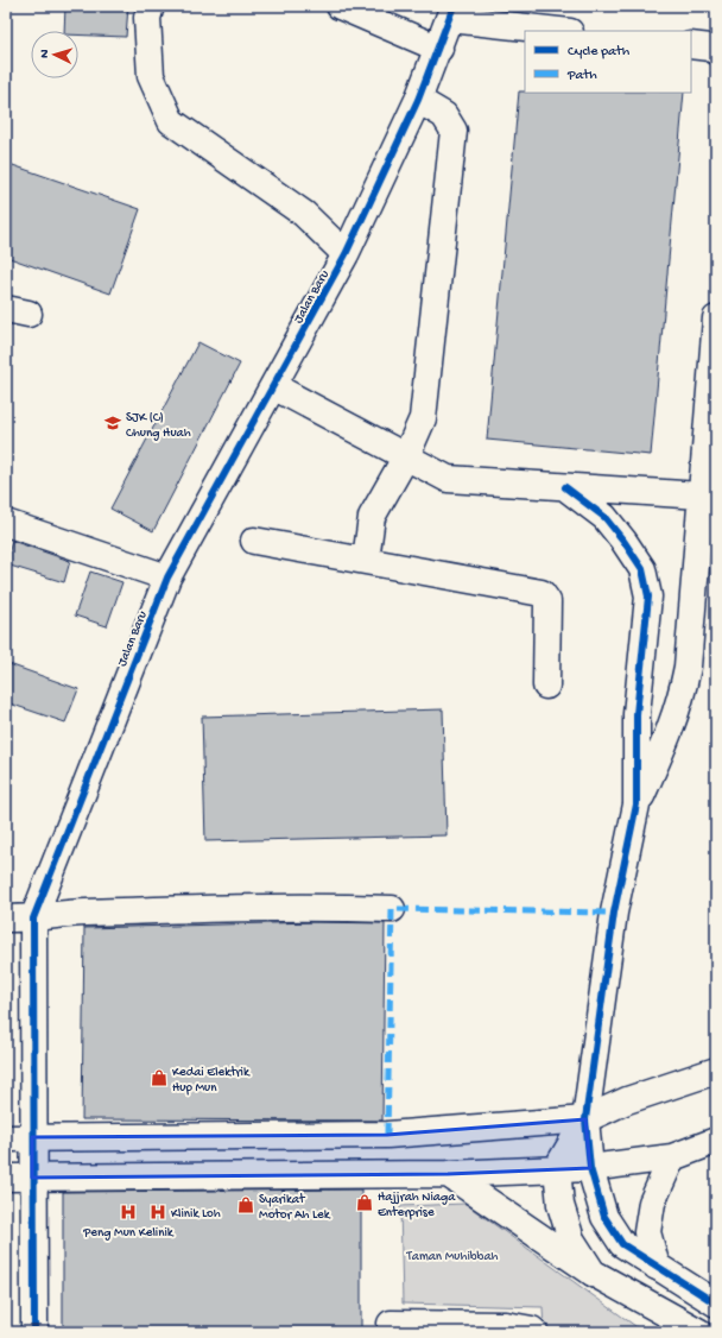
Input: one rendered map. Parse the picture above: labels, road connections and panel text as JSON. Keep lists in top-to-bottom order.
{
  "streets": {
    "main road": ["Jalan Baru"]
  },
  "parks": ["Taman Muhibbah"],
  "places": {
    "school or university": ["SJK (C) Chung Huah"],
    "shop": ["Kedai Elektrik Hup Mun", "Hajjrah Niaga Enterprise", "Syarikat Motor Ah Lek"],
    "hospital": ["Peng Mun Kelinik", "Klinik Loh"]
  },
  "legend": ["Cycle path", "Path"],
  "north": "left"
}
